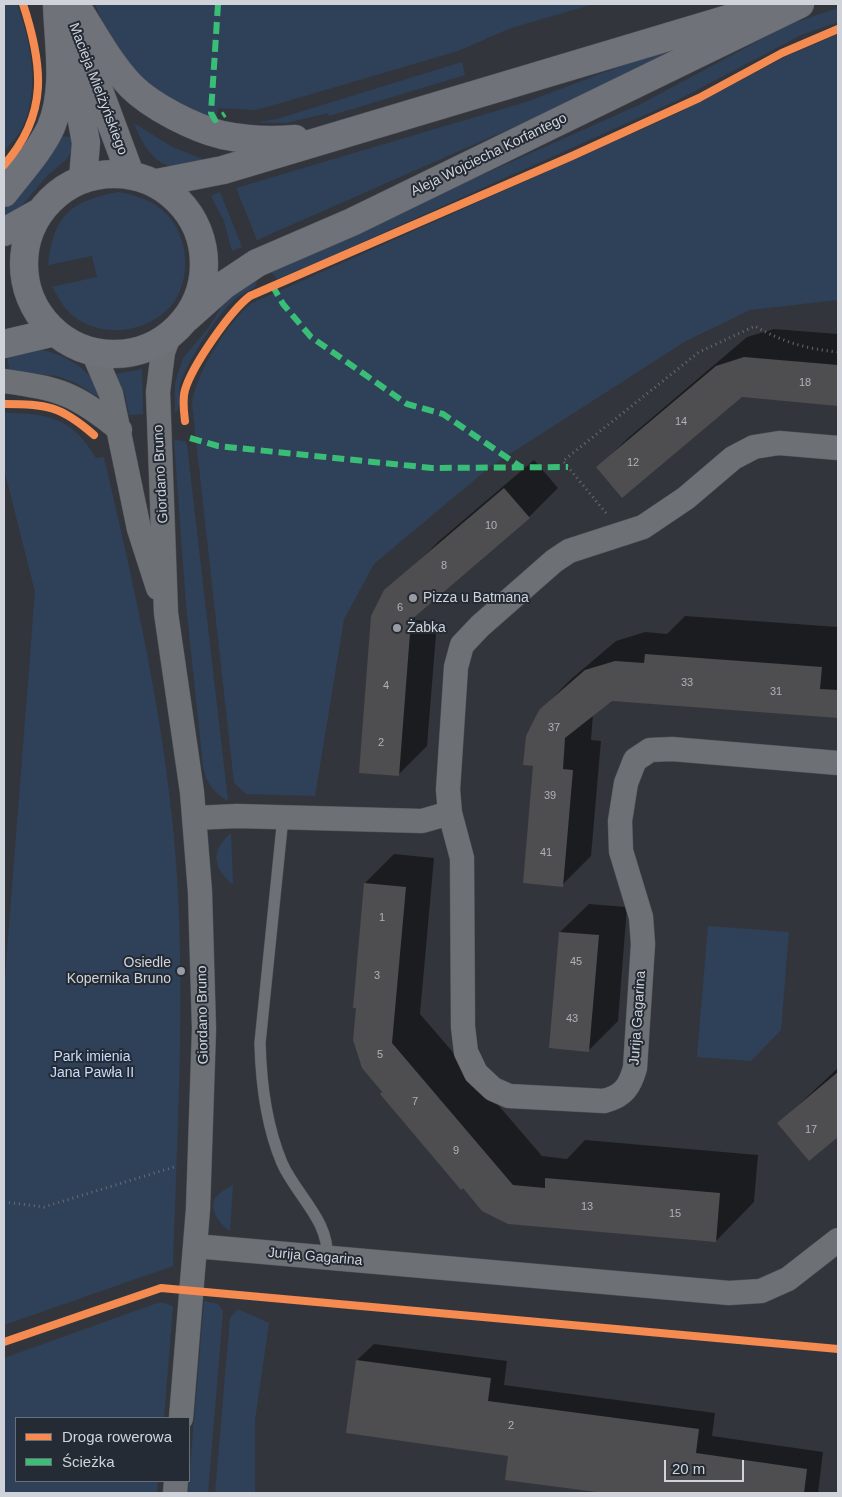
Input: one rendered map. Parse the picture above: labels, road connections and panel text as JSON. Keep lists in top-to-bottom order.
{
  "streets": {
    "main road": ["Macieja Mielżyńskiego", "Aleja Wojciecha Korfantego"],
    "street": ["Giordano Bruno", "Jurija Gagarina"]
  },
  "crossings": [
    ["Aleja Wojciecha Korfantego", "Giordano Bruno"],
    ["Giordano Bruno", "Jurija Gagarina"]
  ],
  "parks": ["Park imienia Jana Pawła II"],
  "places": ["Pizza u Batmana", "Żabka", "Osiedle Kopernika Bruno"],
  "house_numbers": [
    "18",
    "14",
    "12",
    "10",
    "8",
    "6",
    "33",
    "4",
    "31",
    "37",
    "2",
    "39",
    "41",
    "1",
    "45",
    "3",
    "43",
    "5",
    "7",
    "17",
    "9",
    "13",
    "15",
    "2"
  ],
  "legend": ["Droga rowerowa", "Ścieżka"],
  "scale_bar": "20 m"
}
